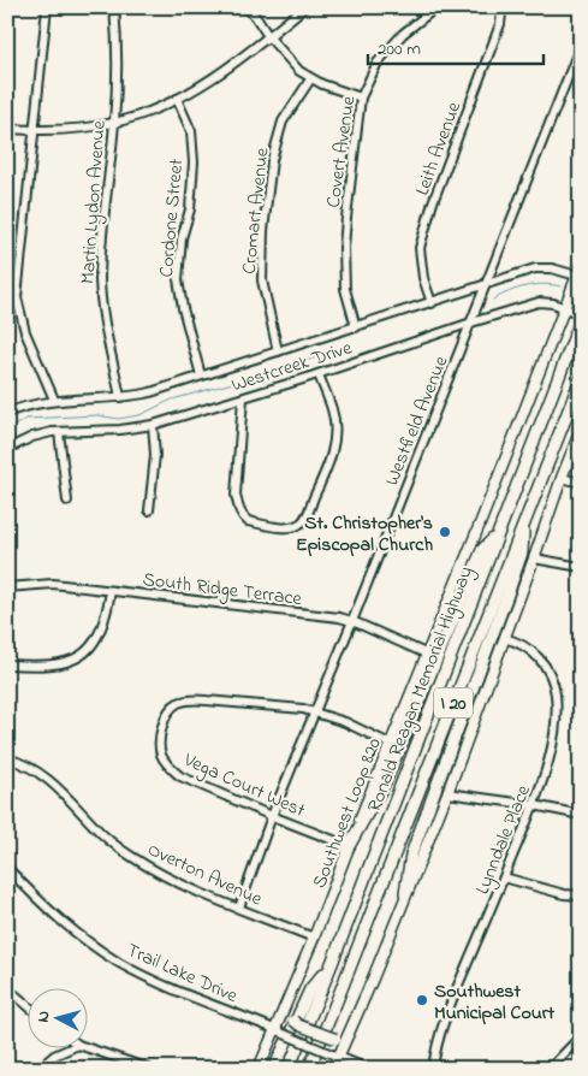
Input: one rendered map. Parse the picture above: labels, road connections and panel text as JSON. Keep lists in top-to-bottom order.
{
  "streets": {
    "highway": ["Ronald Reagan Memorial Highway", "I 20"],
    "main road": ["Southwest Loop 820"],
    "street": [
      "Leith Avenue",
      "Covert Avenue",
      "Martin Lydon Avenue",
      "Cromart Avenue",
      "Cordone Street",
      "Westcreek Drive",
      "Westfield Avenue",
      "South Ridge Terrace",
      "Vega Court West",
      "Lynndale Place",
      "Overton Avenue",
      "Trail Lake Drive"
    ]
  },
  "crossings": [
    ["Leith Avenue", "Westcreek Drive"],
    ["Covert Avenue", "Westcreek Drive"],
    ["Martin Lydon Avenue", "Westcreek Drive"],
    ["Cromart Avenue", "Westcreek Drive"],
    ["Cordone Street", "Westcreek Drive"],
    ["Westcreek Drive", "Westfield Avenue"],
    ["Westcreek Drive", "Southwest Loop 820"],
    ["Westfield Avenue", "South Ridge Terrace"],
    ["Westfield Avenue", "Vega Court West"],
    ["Westfield Avenue", "Overton Avenue"],
    ["South Ridge Terrace", "Southwest Loop 820"],
    ["Vega Court West", "Southwest Loop 820"],
    ["Southwest Loop 820", "Overton Avenue"],
    ["Southwest Loop 820", "Trail Lake Drive"]
  ],
  "places": ["St. Christopher's Episcopal Church", "Southwest Municipal Court"],
  "scale_bar": "200 m",
  "north": "left"
}
